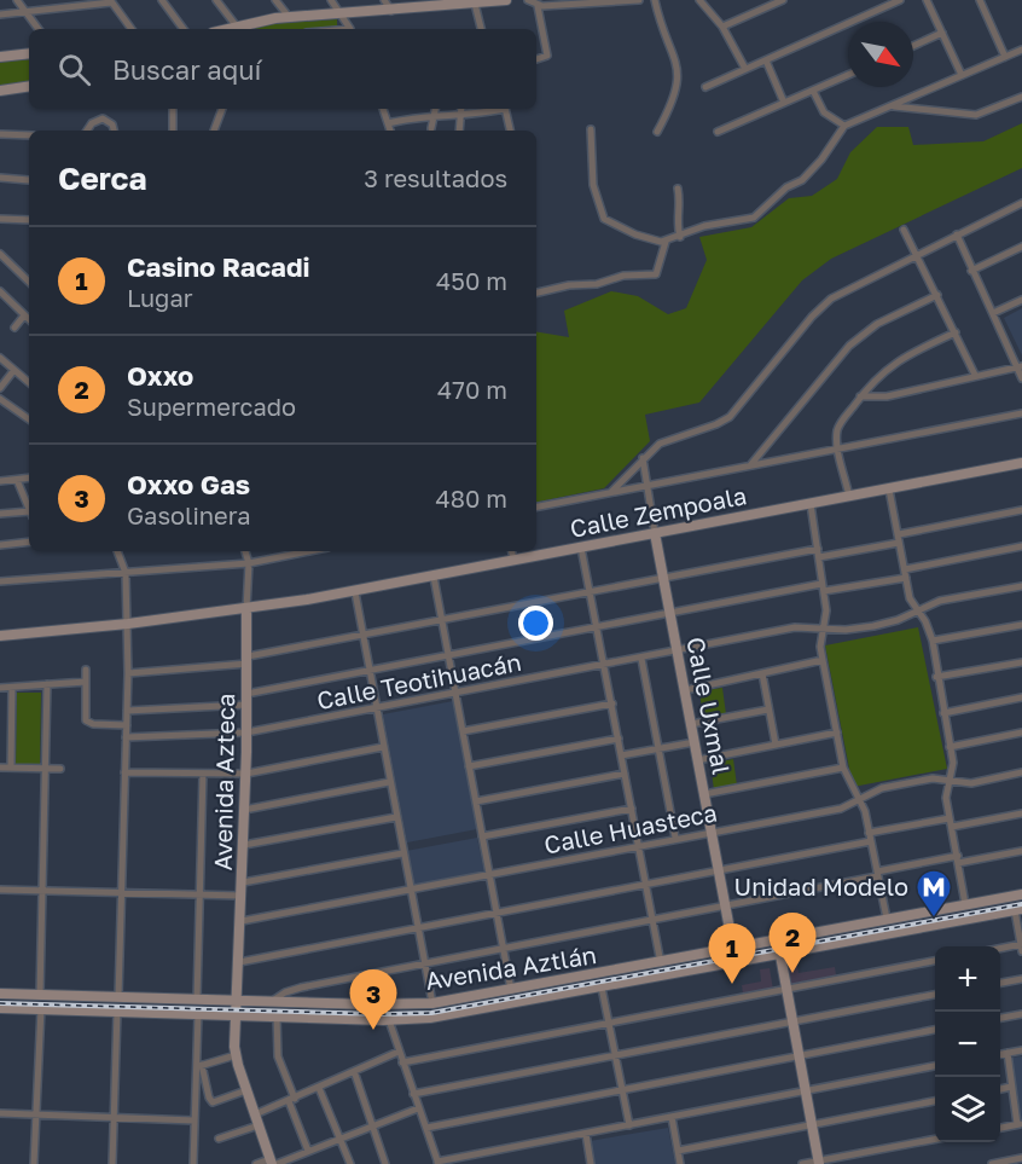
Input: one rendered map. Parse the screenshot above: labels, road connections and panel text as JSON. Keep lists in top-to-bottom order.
{
  "streets": {
    "street": [
      "Calle Zempoala",
      "Calle Teotihuacán",
      "Calle Uxmal",
      "Avenida Azteca",
      "Calle Huasteca",
      "Avenida Aztlán"
    ]
  },
  "crossings": [
    ["Calle Zempoala", "Calle Uxmal"],
    ["Calle Zempoala", "Avenida Azteca"],
    ["Calle Teotihuacán", "Calle Uxmal"],
    ["Calle Teotihuacán", "Avenida Azteca"],
    ["Calle Uxmal", "Calle Huasteca"],
    ["Calle Uxmal", "Avenida Aztlán"],
    ["Avenida Azteca", "Calle Huasteca"],
    ["Avenida Azteca", "Avenida Aztlán"]
  ],
  "places": {
    "metro station": ["Unidad Modelo"]
  },
  "north": "bottom right",
  "page": {
    "search": "Buscar aquí",
    "heading": ["Cerca", "3 resultados"],
    "list": [
      {
        "mark": "1",
        "name": "Casino Racadi",
        "note": "Lugar",
        "value": "450 m"
      },
      {
        "mark": "2",
        "name": "Oxxo",
        "note": "Supermercado",
        "value": "470 m"
      },
      {
        "mark": "3",
        "name": "Oxxo Gas",
        "note": "Gasolinera",
        "value": "480 m"
      }
    ],
    "pins": ["2", "1", "3"],
    "map_buttons": ["+", "−"]
  }
}
